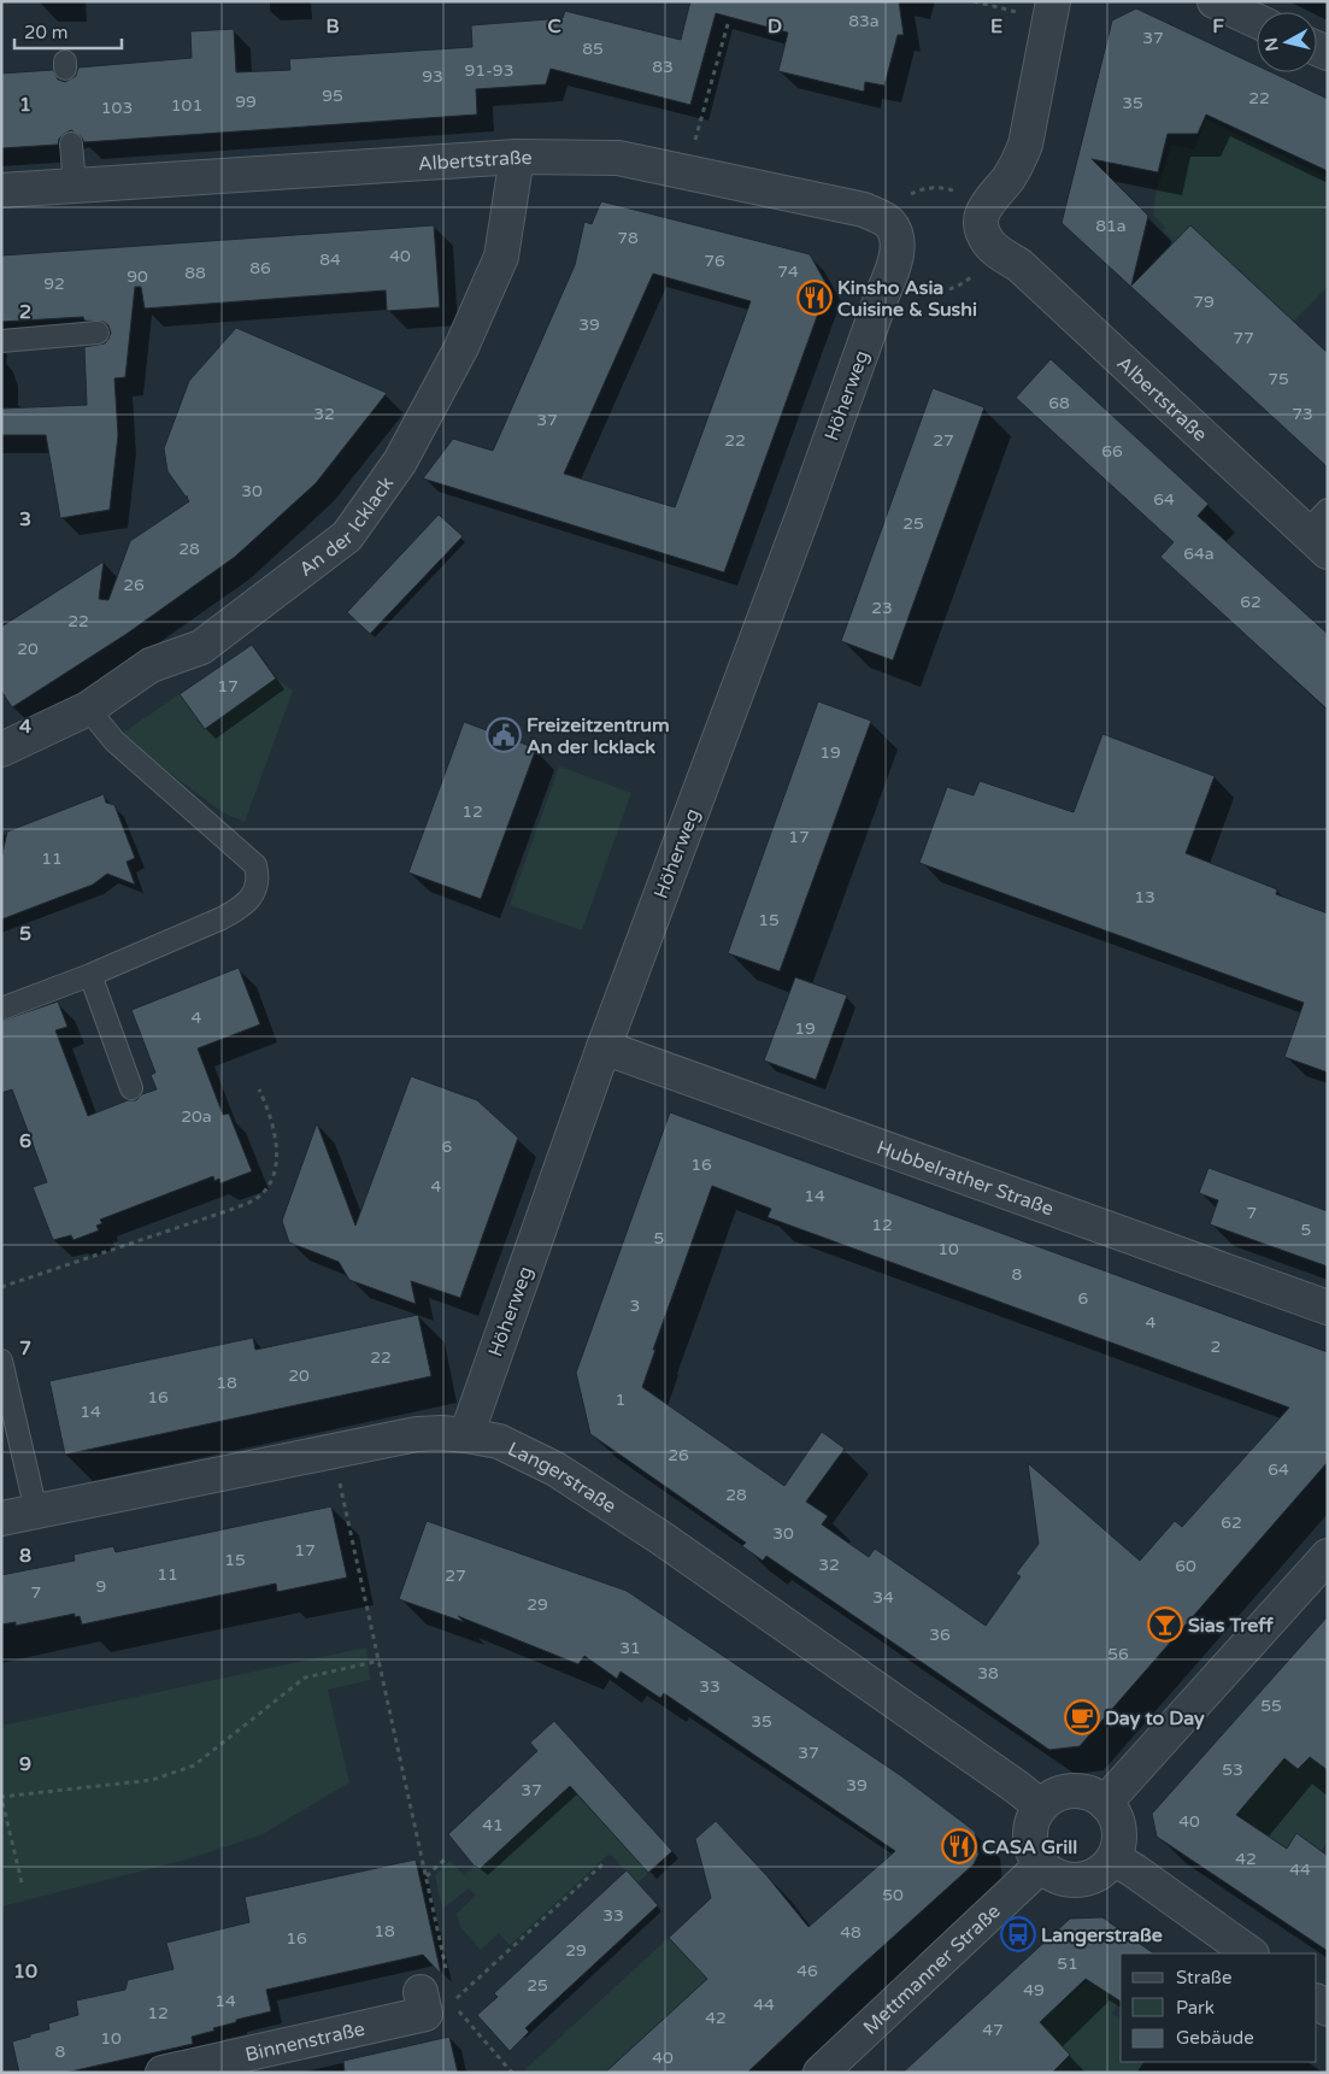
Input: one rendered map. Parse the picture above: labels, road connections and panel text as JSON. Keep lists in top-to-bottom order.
{
  "streets": {
    "street": [
      "Albertstraße",
      "Höherweg",
      "An der Icklack",
      "Hubbelrather Straße",
      "Langerstraße",
      "Mettmanner Straße",
      "Binnenstraße"
    ]
  },
  "crossings": [
    ["Albertstraße", "Höherweg"],
    ["Albertstraße", "An der Icklack"],
    ["Höherweg", "Hubbelrather Straße"],
    ["Höherweg", "Langerstraße"],
    ["Langerstraße", "Mettmanner Straße"]
  ],
  "places": {
    "restaurant": ["Kinsho Asia Cuisine & Sushi", "CASA Grill"],
    "public building": ["Freizeitzentrum An der Icklack"],
    "bar": ["Sias Treff"],
    "cafe": ["Day to Day"],
    "bus stop": ["Langerstraße"]
  },
  "house_numbers": [
    "83a",
    "37",
    "85",
    "83",
    "91-93",
    "93",
    "95",
    "22",
    "99",
    "35",
    "101",
    "103",
    "81a",
    "78",
    "40",
    "84",
    "76",
    "86",
    "74",
    "88",
    "90",
    "92",
    "79",
    "39",
    "77",
    "75",
    "68",
    "32",
    "73",
    "37",
    "22",
    "27",
    "66",
    "30",
    "64",
    "25",
    "28",
    "64a",
    "26",
    "62",
    "23",
    "22",
    "20",
    "17",
    "19",
    "12",
    "17",
    "11",
    "13",
    "15",
    "4",
    "19",
    "20a",
    "6",
    "16",
    "4",
    "14",
    "7",
    "12",
    "5",
    "5",
    "10",
    "8",
    "6",
    "3",
    "4",
    "2",
    "22",
    "20",
    "18",
    "16",
    "1",
    "14",
    "26",
    "64",
    "28",
    "62",
    "30",
    "17",
    "15",
    "32",
    "60",
    "11",
    "27",
    "9",
    "7",
    "34",
    "29",
    "36",
    "31",
    "56",
    "38",
    "33",
    "55",
    "35",
    "37",
    "53",
    "39",
    "37",
    "40",
    "41",
    "42",
    "44",
    "50",
    "33",
    "18",
    "48",
    "16",
    "29",
    "51",
    "46",
    "25",
    "49",
    "14",
    "44",
    "12",
    "42",
    "47",
    "10",
    "8",
    "40"
  ],
  "legend": ["Straße", "Park", "Gebäude"],
  "scale_bar": "20 m",
  "north": "left",
  "grid": {
    "columns": [
      "B",
      "C",
      "D",
      "E",
      "F"
    ],
    "rows": [
      "1",
      "2",
      "3",
      "4",
      "5",
      "6",
      "7",
      "8",
      "9",
      "10"
    ]
  }
}
